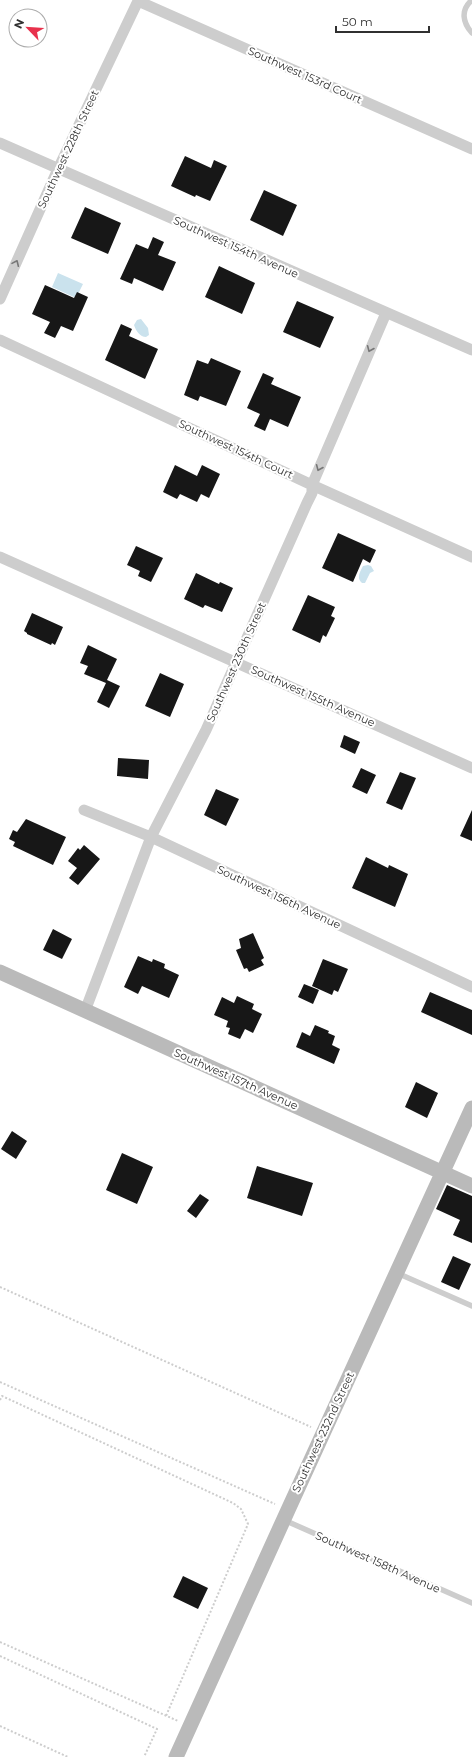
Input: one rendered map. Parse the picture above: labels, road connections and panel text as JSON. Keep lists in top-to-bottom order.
{
  "streets": {
    "street": [
      "Southwest 153rd Court",
      "Southwest 228th Street",
      "Southwest 154th Avenue",
      "Southwest 154th Court",
      "Southwest 230th Street",
      "Southwest 155th Avenue",
      "Southwest 156th Avenue",
      "Southwest 157th Avenue",
      "Southwest 232nd Street"
    ],
    "lane": ["Southwest 158th Avenue"]
  },
  "crossings": [
    ["Southwest 153rd Court", "Southwest 228th Street"],
    ["Southwest 228th Street", "Southwest 154th Avenue"],
    ["Southwest 154th Avenue", "Southwest 230th Street"],
    ["Southwest 154th Court", "Southwest 230th Street"],
    ["Southwest 230th Street", "Southwest 155th Avenue"],
    ["Southwest 230th Street", "Southwest 156th Avenue"],
    ["Southwest 230th Street", "Southwest 157th Avenue"],
    ["Southwest 157th Avenue", "Southwest 232nd Street"],
    ["Southwest 232nd Street", "Southwest 158th Avenue"]
  ],
  "one_way": ["Southwest 228th Street"],
  "scale_bar": "50 m",
  "north": "top left"
}
